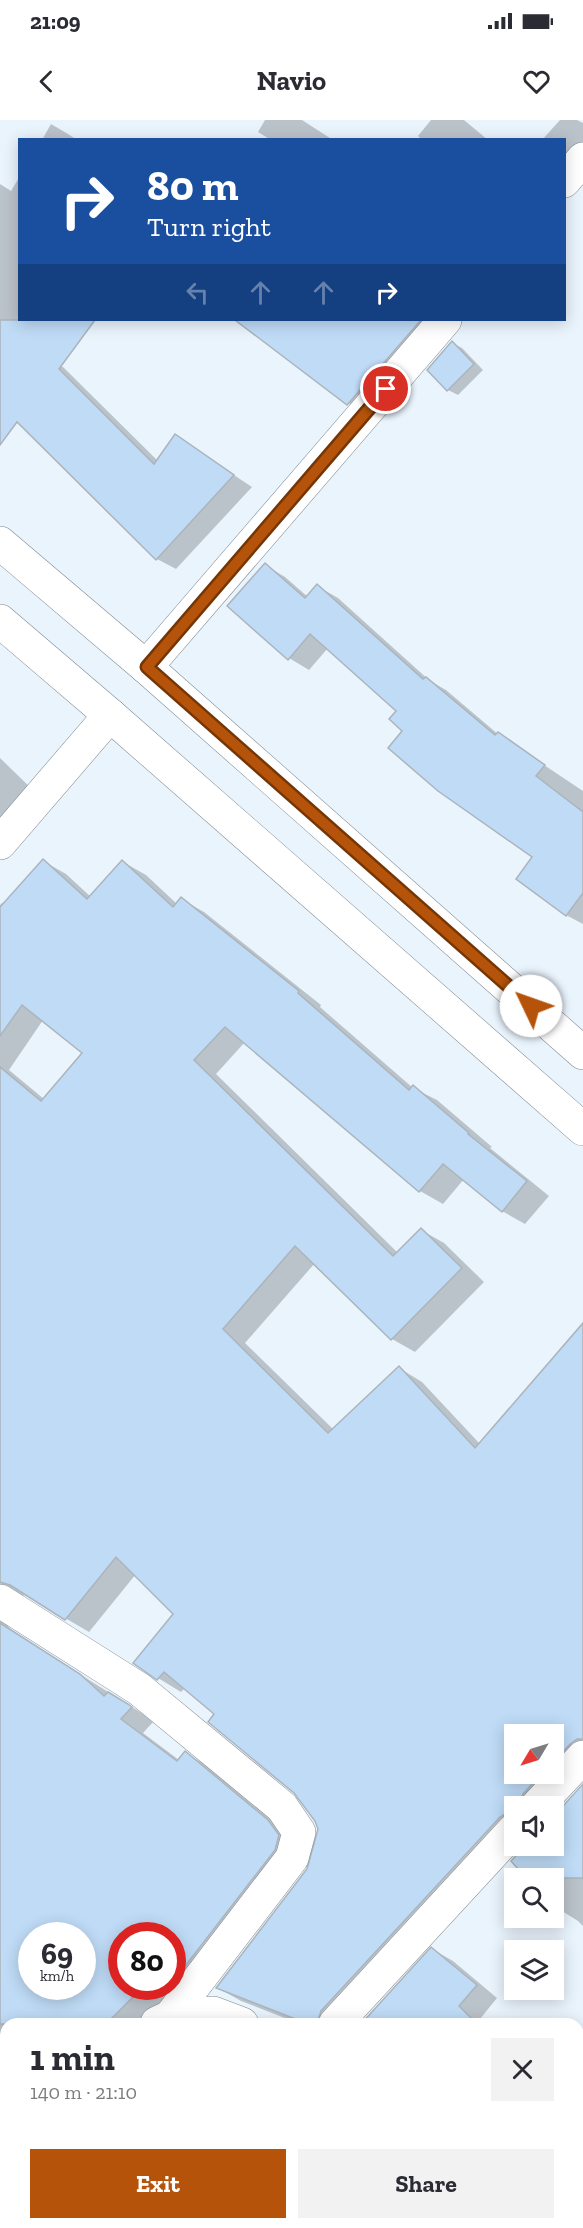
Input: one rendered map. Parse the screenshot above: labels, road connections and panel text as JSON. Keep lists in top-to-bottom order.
{
  "north": "bottom left",
  "page": {
    "status": "21:09",
    "header": "Navio",
    "turn": ["80 m", "Turn right"],
    "speed": "69 km/h",
    "limit": "80",
    "heading": ["1 min", "140 m · 21:10"],
    "buttons": ["Exit", "Share"]
  }
}
